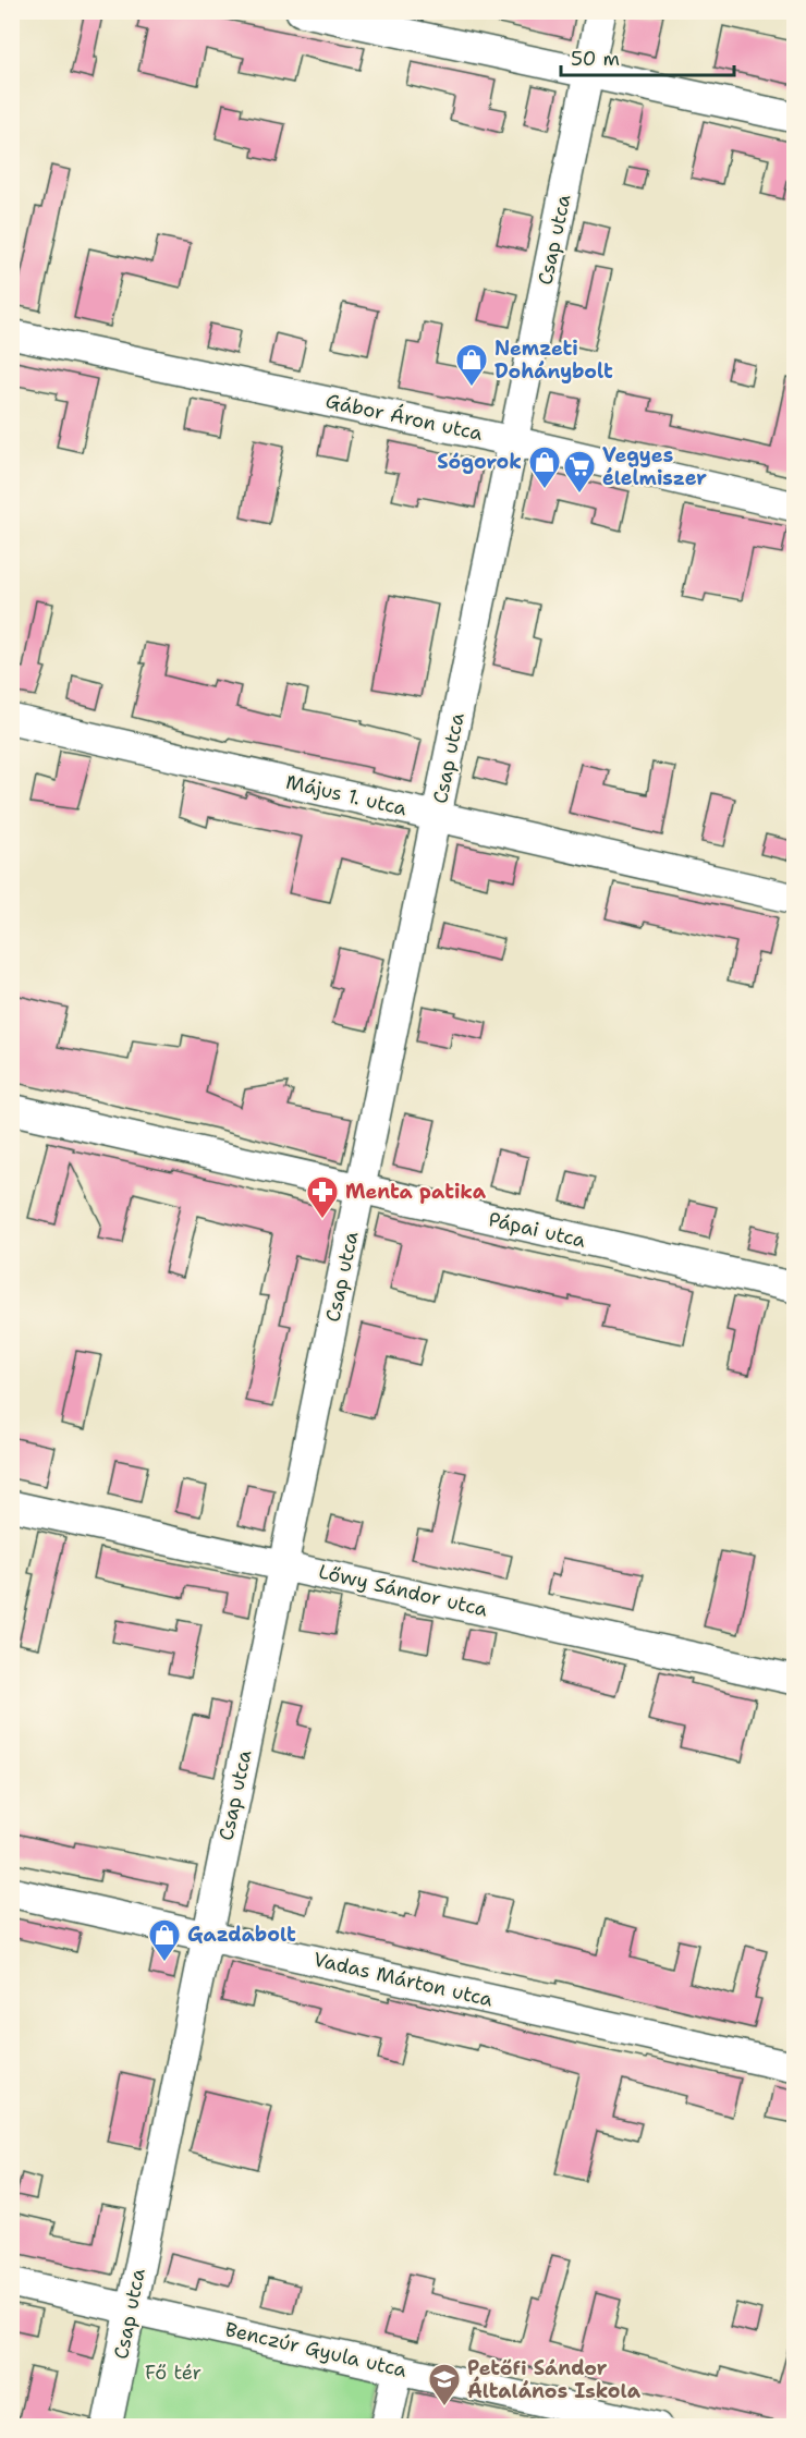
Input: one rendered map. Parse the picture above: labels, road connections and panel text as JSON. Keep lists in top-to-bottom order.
{
  "streets": {
    "street": [
      "Csap utca",
      "Gábor Áron utca",
      "Május 1. utca",
      "Pápai utca",
      "Lőwy Sándor utca",
      "Vadas Márton utca",
      "Benczúr Gyula utca"
    ]
  },
  "crossings": [
    ["Csap utca", "Gábor Áron utca"],
    ["Csap utca", "Május 1. utca"],
    ["Csap utca", "Pápai utca"],
    ["Csap utca", "Lőwy Sándor utca"],
    ["Csap utca", "Vadas Márton utca"],
    ["Csap utca", "Benczúr Gyula utca"]
  ],
  "parks": ["Fő tér"],
  "places": {
    "shop": ["Nemzeti Dohánybolt", "Sógorok", "Gazdabolt"],
    "supermarket": ["Vegyes élelmiszer"],
    "pharmacy": ["Menta patika"],
    "school or university": ["Petőfi Sándor Általános Iskola"]
  },
  "scale_bar": "50 m"
}
